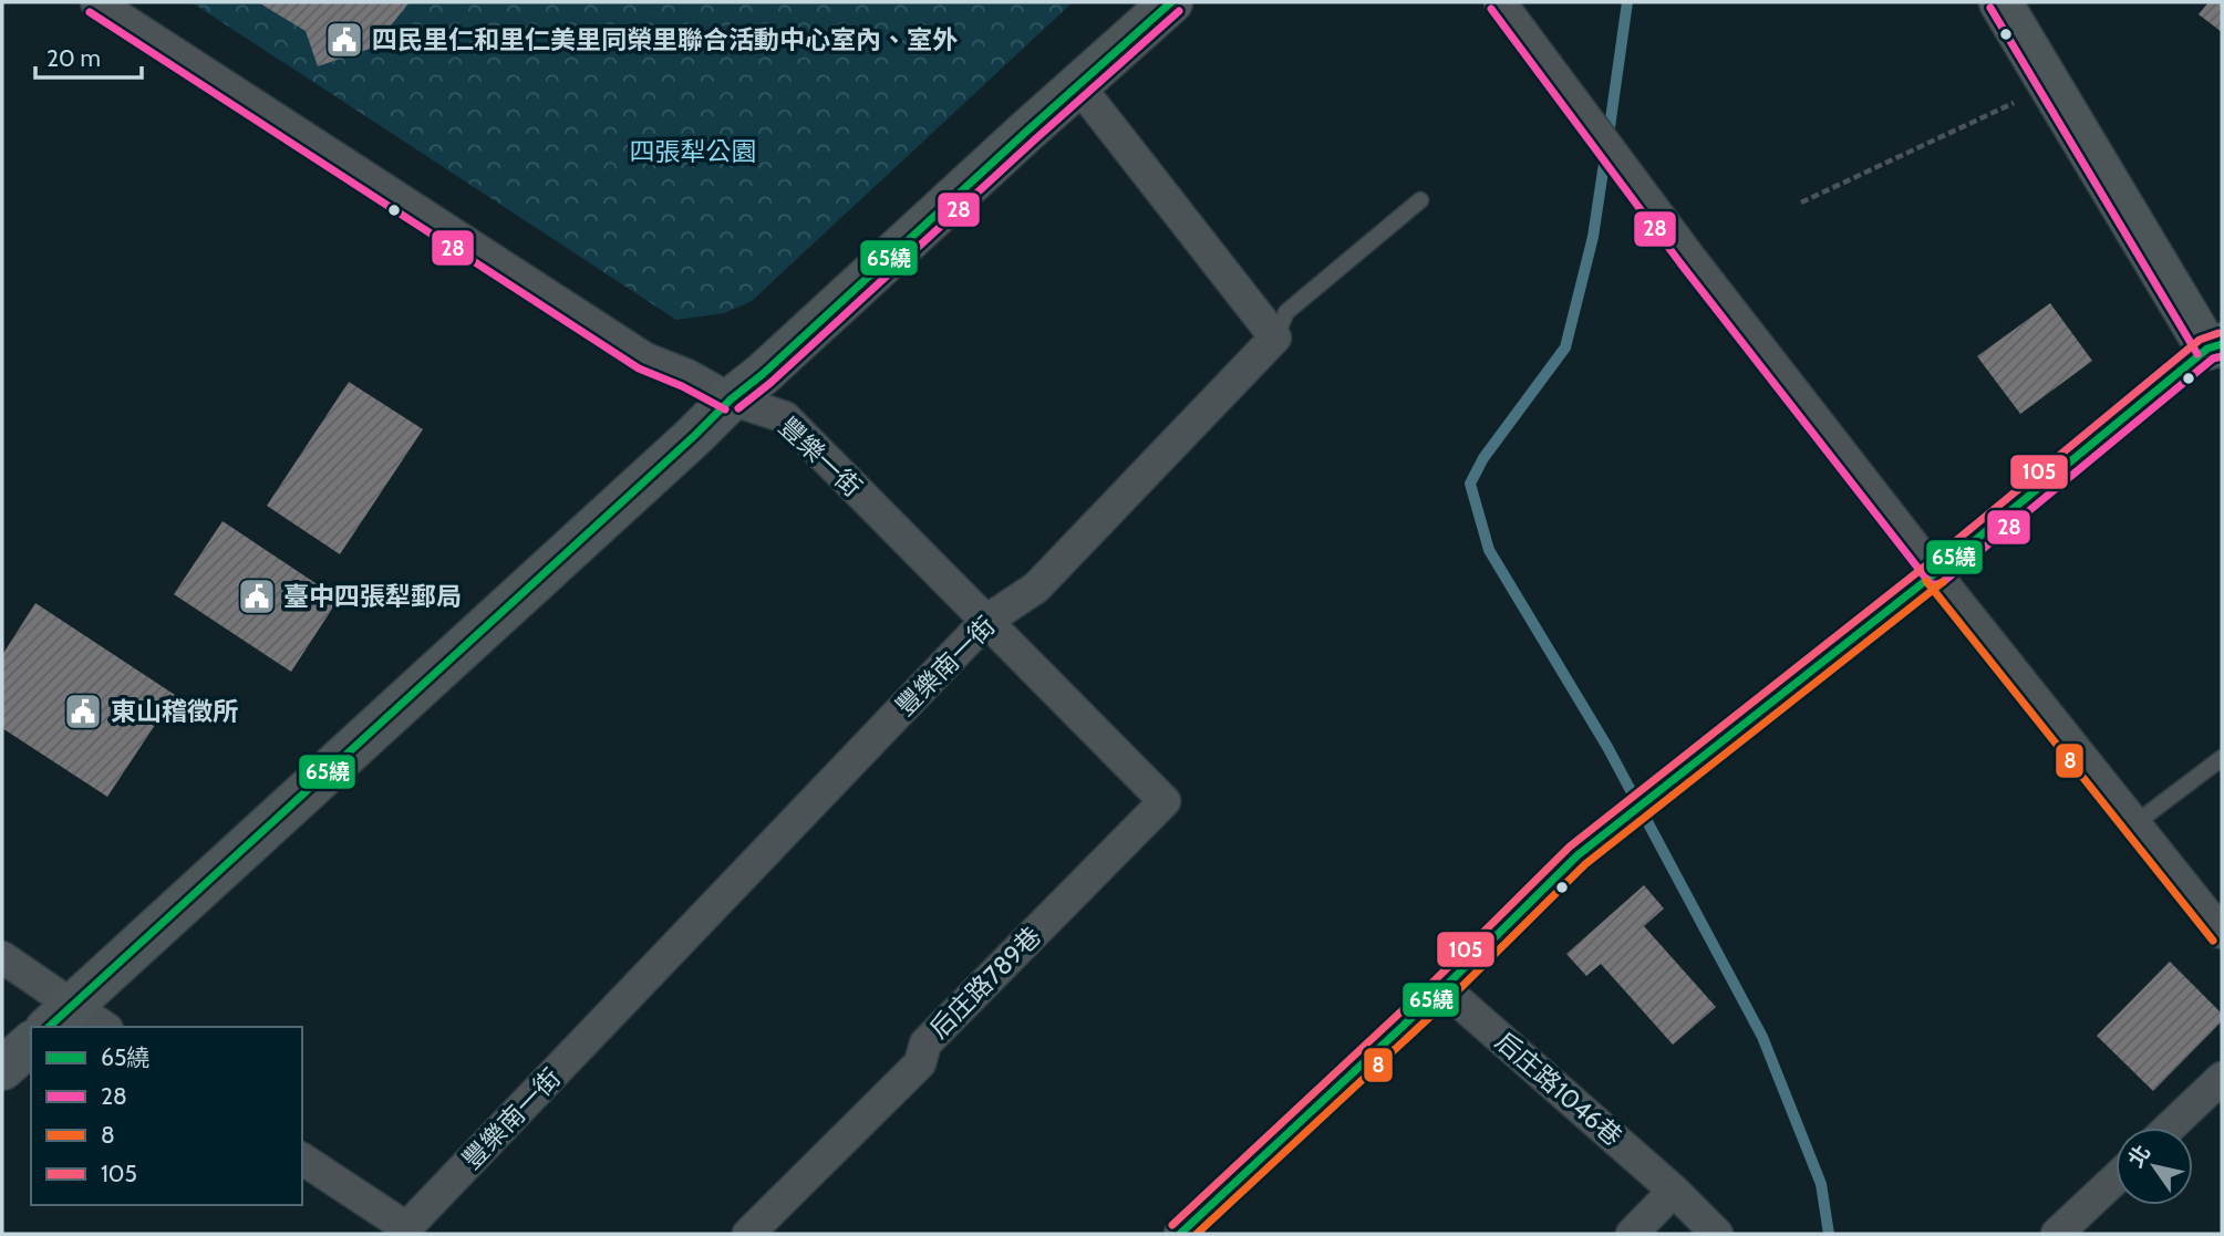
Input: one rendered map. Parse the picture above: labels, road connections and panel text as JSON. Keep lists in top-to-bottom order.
{
  "streets": {
    "street": [
      "豐樂一街",
      "豐樂南一街",
      "后庄路789巷",
      "后庄路1046巷"
    ]
  },
  "crossings": [
    ["豐樂一街", "豐樂南一街"],
    ["豐樂一街", "后庄路789巷"]
  ],
  "parks": ["四張犁公園"],
  "places": {
    "public building": ["四民里仁和里仁美里同榮里聯合活動中心室內、室外", "臺中四張犁郵局", "東山稽徵所"]
  },
  "lines": [
    "transit line 65繞",
    "transit line 28",
    "transit line 105",
    "transit line 8"
  ],
  "legend": [
    "65繞",
    "28",
    "8",
    "105"
  ],
  "scale_bar": "20 m",
  "north": "top left"
}
